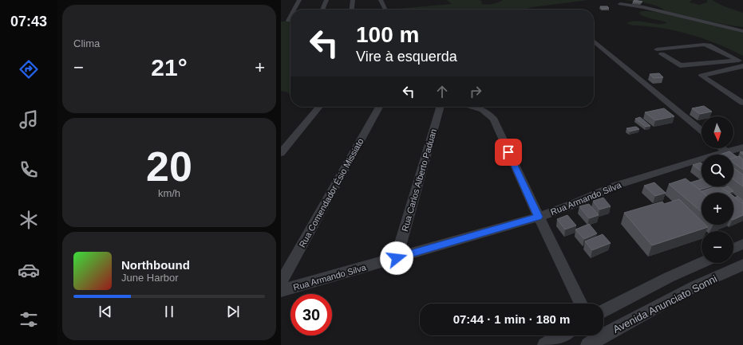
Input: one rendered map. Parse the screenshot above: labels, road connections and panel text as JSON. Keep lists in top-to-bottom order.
{
  "streets": {
    "street": [
      "Rua Carlos Alberto Paduan",
      "Rua Comendador Ésio Missiato",
      "Rua Armando Silva",
      "Avenida Anunciato Sonni"
    ]
  },
  "crossings": [
    ["Rua Carlos Alberto Paduan", "Rua Armando Silva"]
  ],
  "north": "bottom",
  "page": {
    "tabs": "07:43",
    "tile": [
      "Clima",
      ["20", "km/h"]
    ],
    "turn": ["100 m", "Vire à esquerda"],
    "heat": ["−", "21°", "+"],
    "map_buttons": ["+", "−"],
    "song": ["Northbound", "June Harbor"],
    "limit": "30",
    "trip": "07:44 · 1 min · 180 m"
  }
}
